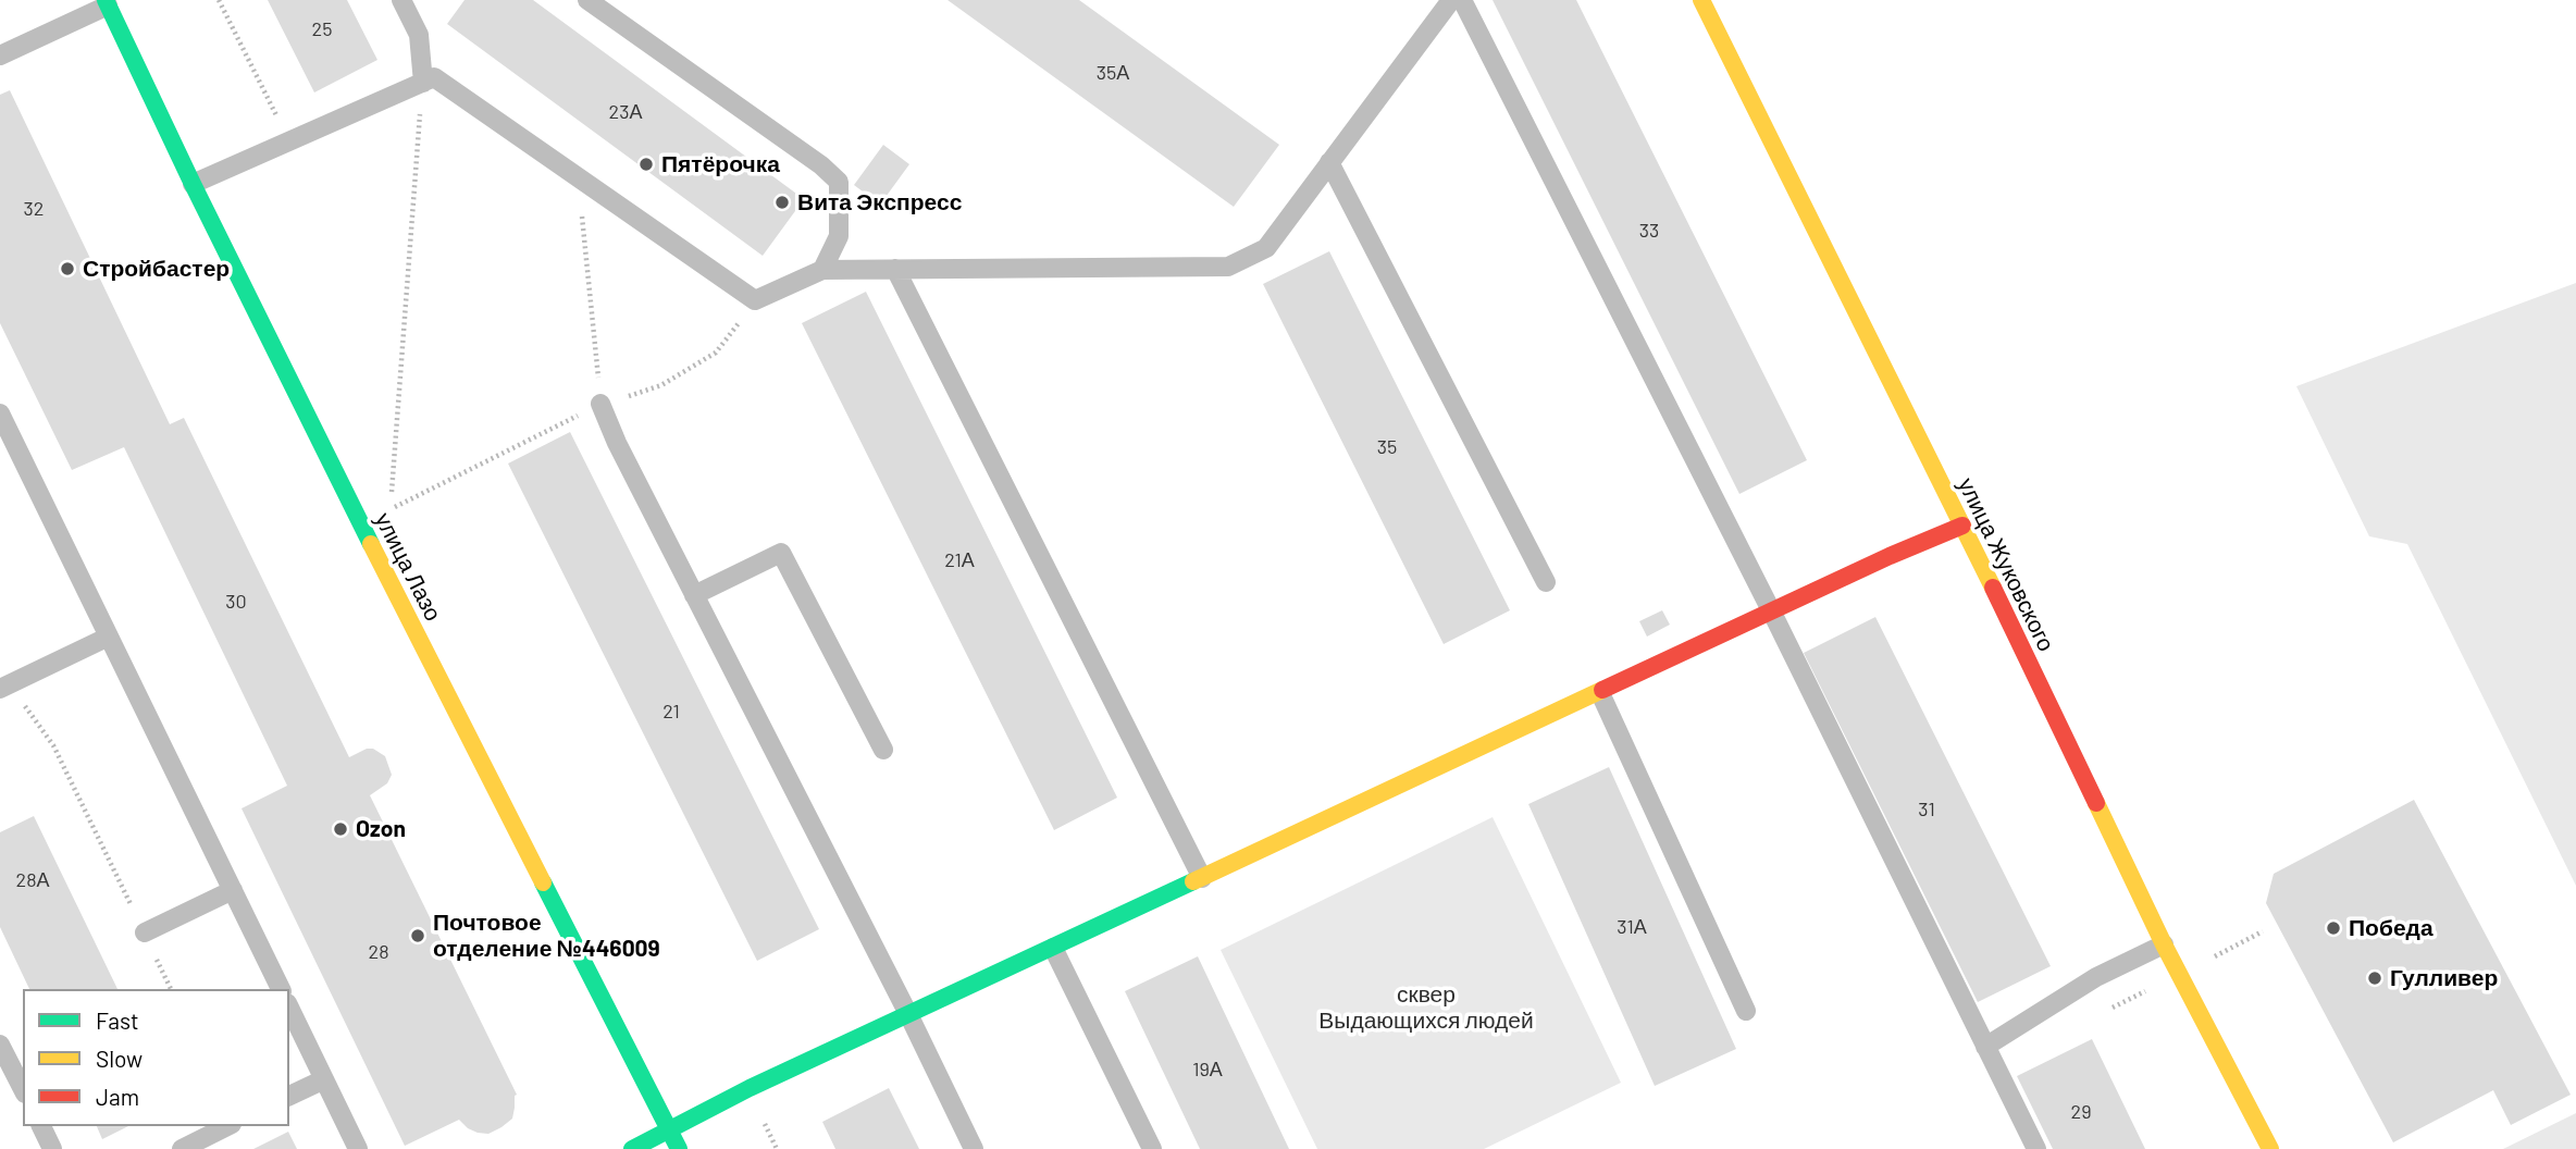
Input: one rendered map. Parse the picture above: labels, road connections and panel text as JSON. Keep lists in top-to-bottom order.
{
  "streets": {
    "street": ["улица Жуковского", "улица Лазо"]
  },
  "parks": ["сквер Выдающихся людей"],
  "places": [
    "Пятёрочка",
    "Вита Экспресс",
    "Стройбастер",
    "Ozon",
    "Победа",
    "Почтовое отделение №446009",
    "Гулливер"
  ],
  "house_numbers": [
    "25",
    "35А",
    "23А",
    "32",
    "33",
    "35",
    "21А",
    "30",
    "21",
    "31",
    "28А",
    "31А",
    "28",
    "19А",
    "29"
  ],
  "legend": ["Fast", "Slow", "Jam"]
}
